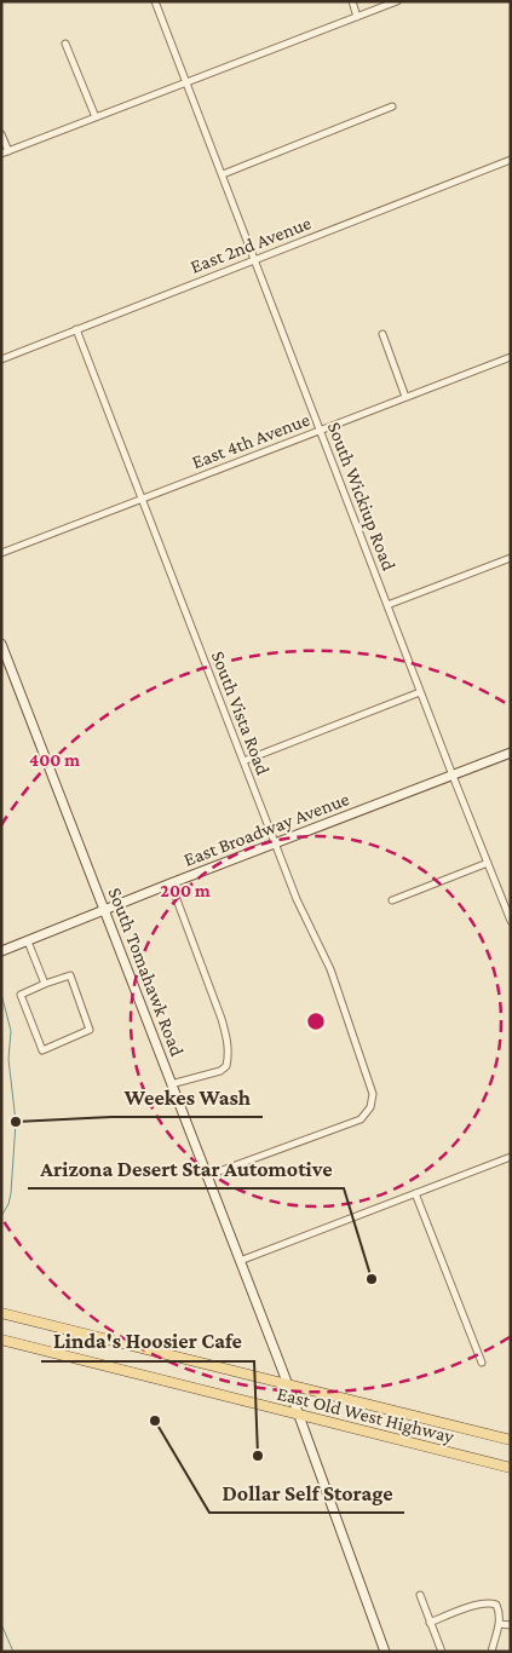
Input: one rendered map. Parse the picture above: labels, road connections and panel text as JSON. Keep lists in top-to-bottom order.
{
  "streets": {
    "main road": ["East Broadway Avenue", "South Tomahawk Road", "East Old West Highway"],
    "street": [
      "East 2nd Avenue",
      "East 4th Avenue",
      "South Wickiup Road",
      "South Vista Road"
    ]
  },
  "crossings": [
    ["East 2nd Avenue", "South Wickiup Road"],
    ["East 2nd Avenue", "South Vista Road"],
    ["East 4th Avenue", "South Wickiup Road"],
    ["East 4th Avenue", "South Vista Road"],
    ["South Wickiup Road", "East Broadway Avenue"],
    ["South Vista Road", "East Broadway Avenue"],
    ["South Vista Road", "South Tomahawk Road"],
    ["East Broadway Avenue", "South Tomahawk Road"],
    ["South Tomahawk Road", "East Old West Highway"]
  ],
  "places": [
    "Weekes Wash",
    "Arizona Desert Star Automotive",
    "Dollar Self Storage",
    "Linda's Hoosier Cafe"
  ],
  "rings": ["400 m", "200 m"]
}
